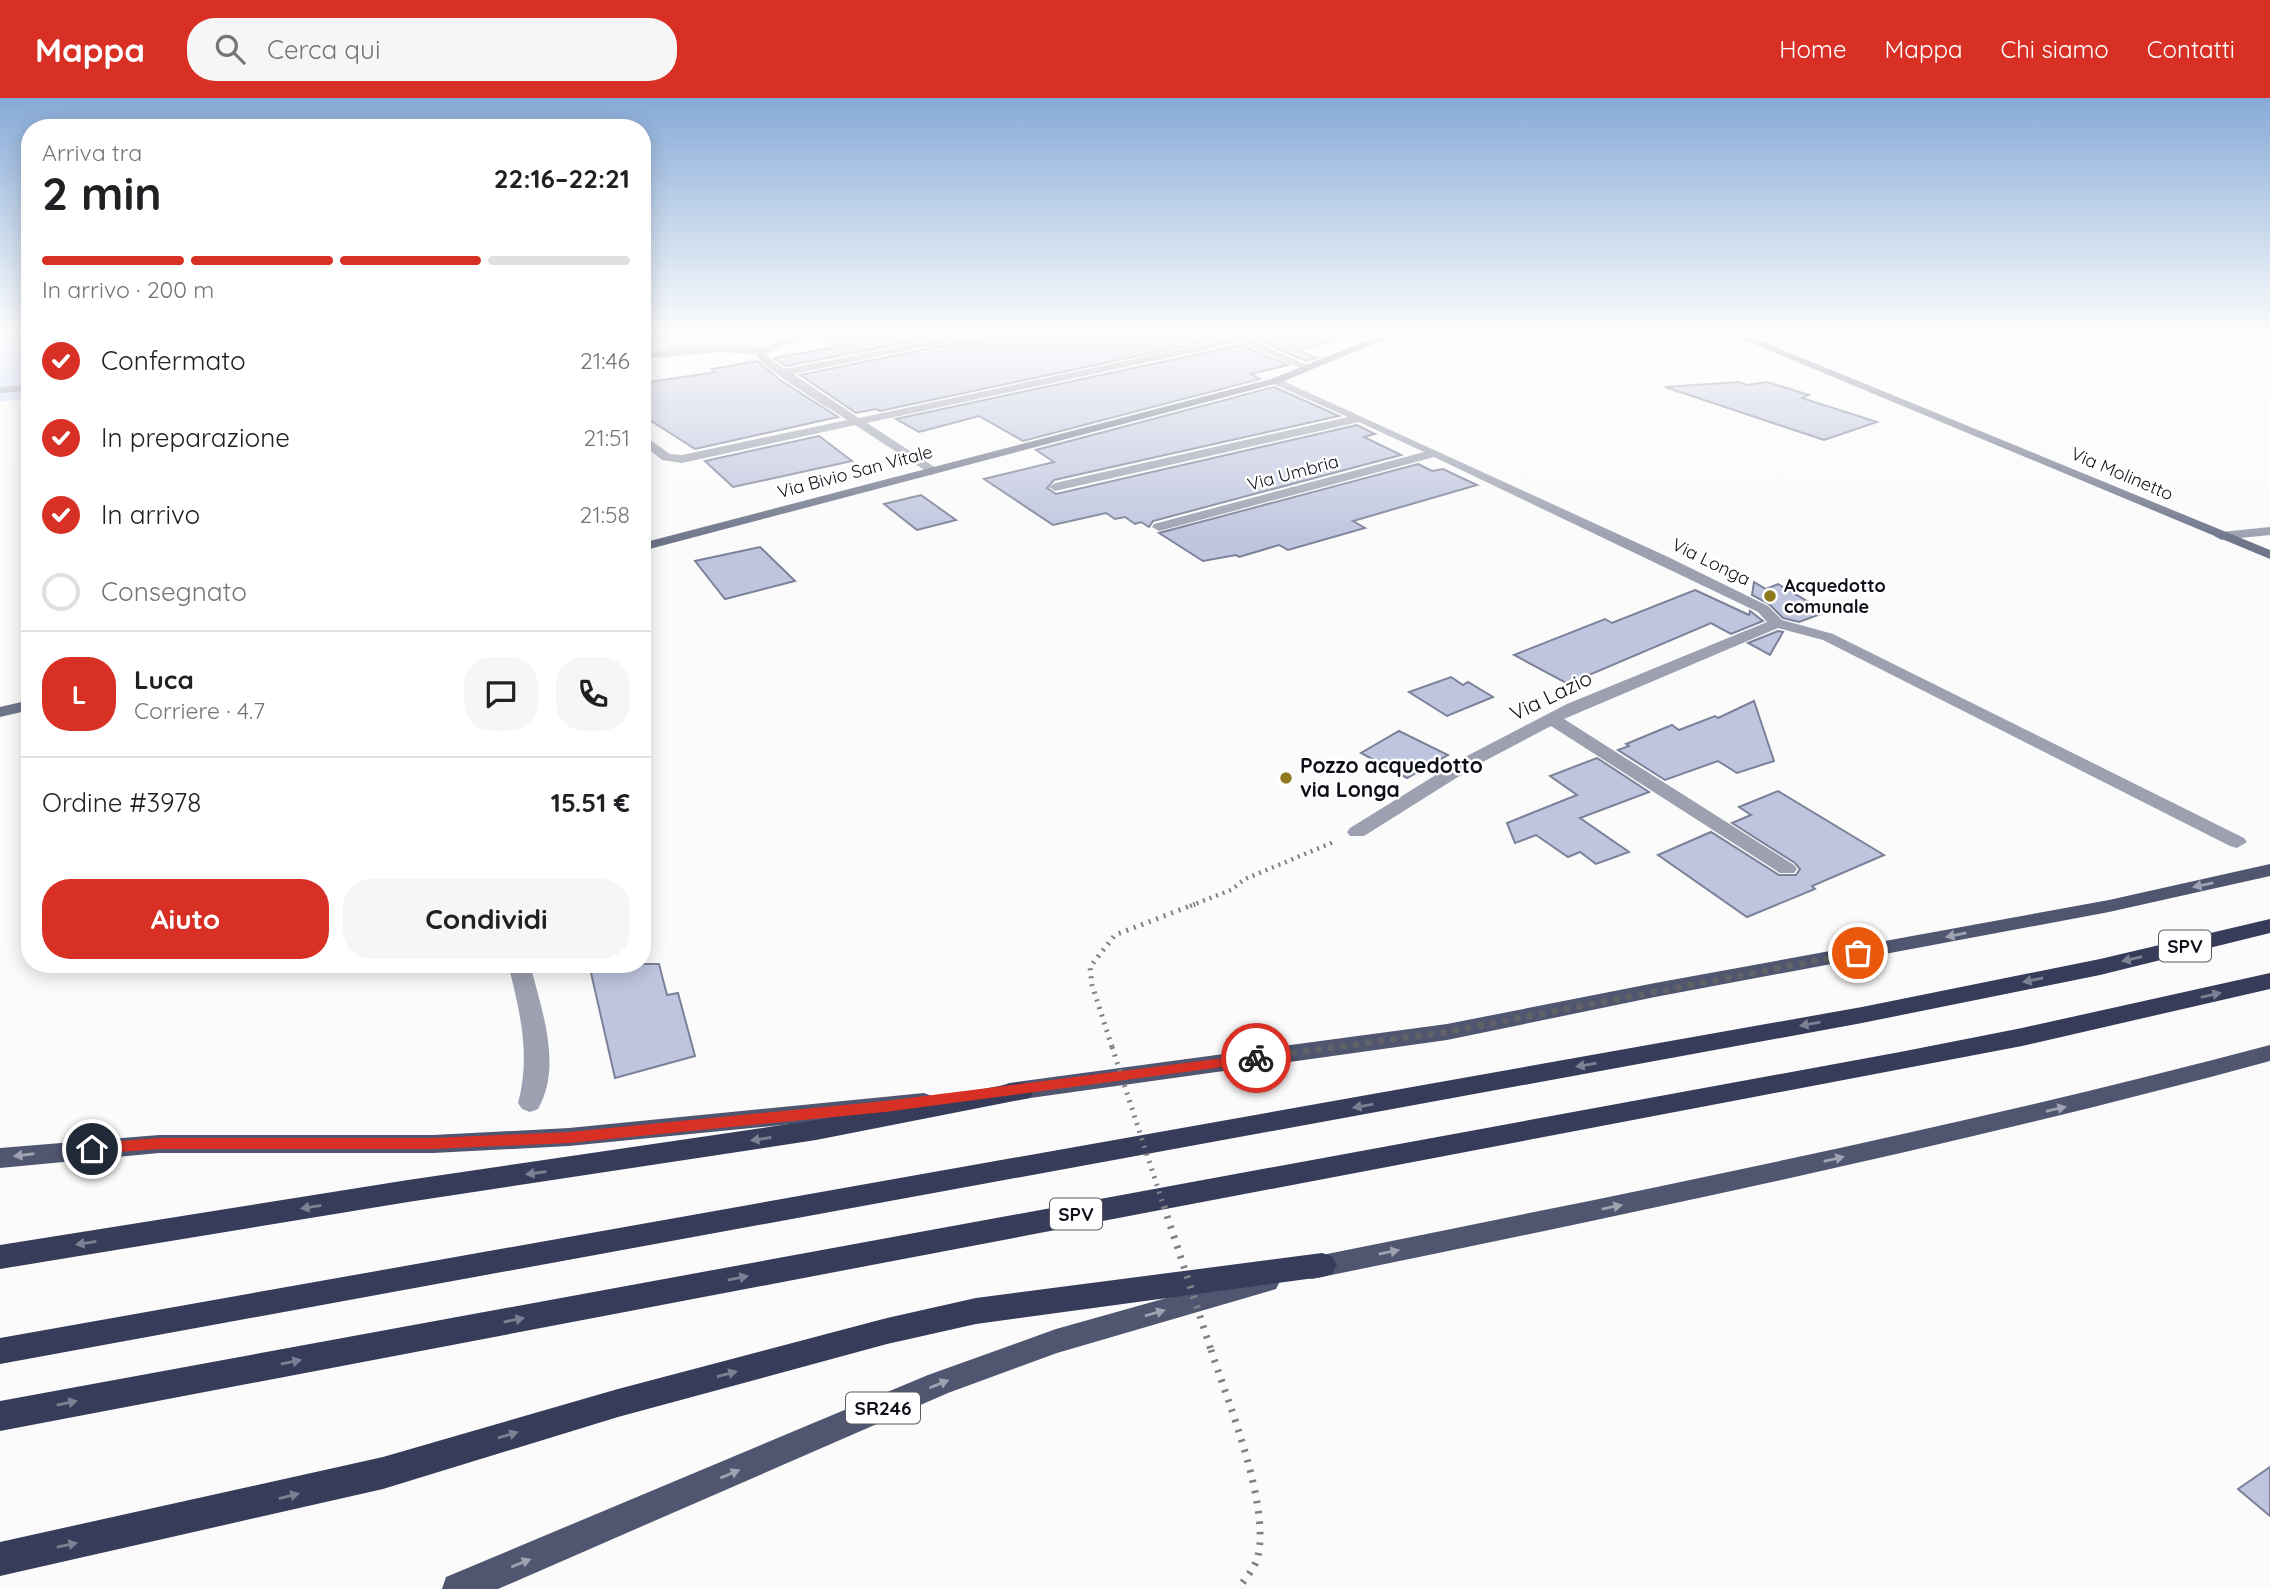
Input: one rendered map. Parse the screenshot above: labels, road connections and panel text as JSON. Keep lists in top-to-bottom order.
{
  "streets": {
    "highway": ["SPV"],
    "main road": ["Via Bivio San Vitale", "Via Molinetto", "SR246"],
    "street": ["Via Umbria", "Via Longa", "Via Lazio"]
  },
  "crossings": [
    ["Via Umbria", "Via Longa"],
    ["Via Longa", "Via Lazio"]
  ],
  "places": ["Acquedotto comunale", "Pozzo acquedotto via Longa"],
  "page": {
    "header": "Mappa",
    "search": "Cerca qui",
    "nav": [
      "Home",
      "Mappa",
      "Chi siamo",
      "Contatti"
    ],
    "heading": ["2 min", "Arriva tra", "22:16–22:21"],
    "panel": [
      "Luca",
      "Corriere · 4.7",
      "Ordine #3978",
      "15.51 €"
    ],
    "bar": "In arrivo · 200 m",
    "list": [
      ["Confermato", "21:46"],
      ["In preparazione", "21:51"],
      ["In arrivo", "21:58"],
      "Consegnato"
    ],
    "round": "L",
    "buttons": ["Aiuto", "Condividi"]
  }
}
